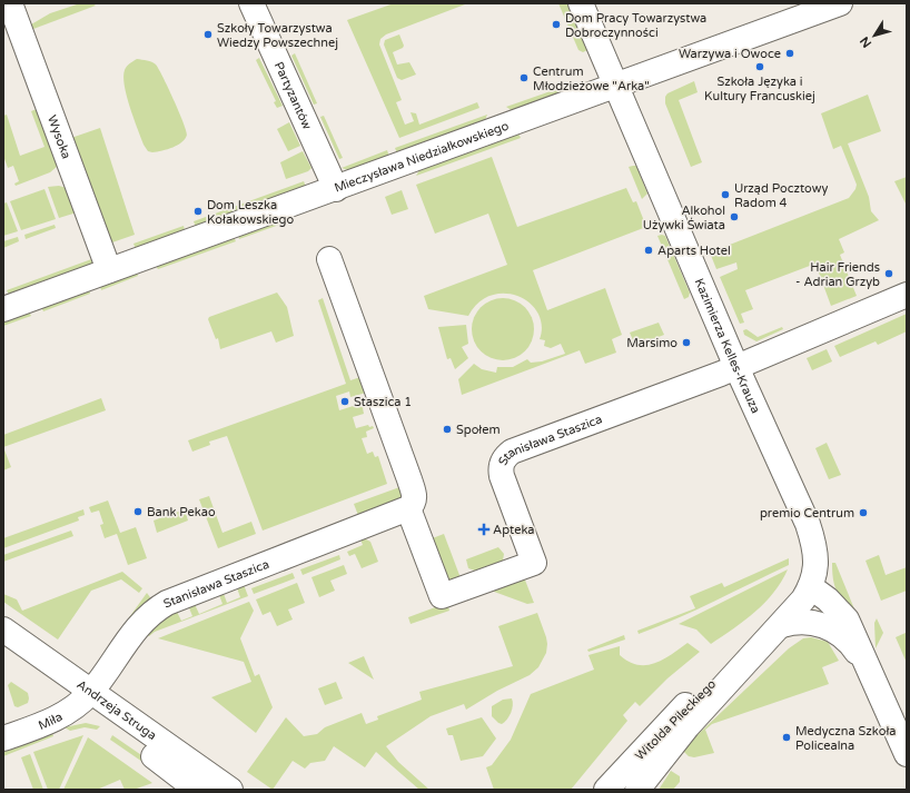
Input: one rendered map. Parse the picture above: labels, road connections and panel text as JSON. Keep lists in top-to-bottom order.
{
  "streets": {
    "street": [
      "Partyzantów",
      "Wysoka",
      "Mieczysława Niedziałkowskiego",
      "Kazimierza Kelles-Krauza",
      "Stanisława Staszica",
      "Andrzeja Struga",
      "Miła",
      "Witolda Pileckiego"
    ]
  },
  "crossings": [
    ["Partyzantów", "Mieczysława Niedziałkowskiego"],
    ["Wysoka", "Mieczysława Niedziałkowskiego"],
    ["Mieczysława Niedziałkowskiego", "Kazimierza Kelles-Krauza"],
    ["Kazimierza Kelles-Krauza", "Stanisława Staszica"],
    ["Kazimierza Kelles-Krauza", "Witolda Pileckiego"],
    ["Stanisława Staszica", "Andrzeja Struga"],
    ["Stanisława Staszica", "Miła"],
    ["Andrzeja Struga", "Miła"]
  ],
  "places": {
    "other": [
      "Dom Pracy Towarzystwa Dobroczynności",
      "Szkoły Towarzystwa Wiedzy Powszechnej",
      "Warzywa i Owoce",
      "Szkoła Języka i Kultury Francuskiej",
      "Centrum Młodzieżowe \"Arka\"",
      "Urząd Pocztowy Radom 4",
      "Dom Leszka Kołakowskiego",
      "Alkohol Używki Świata",
      "Aparts Hotel",
      "Hair Friends - Adrian Grzyb",
      "Marsimo",
      "Staszica 1",
      "Społem",
      "Bank Pekao",
      "premio Centrum",
      "Medyczna Szkoła Policealna"
    ],
    "health": ["Apteka"]
  },
  "north": "bottom left"
}
